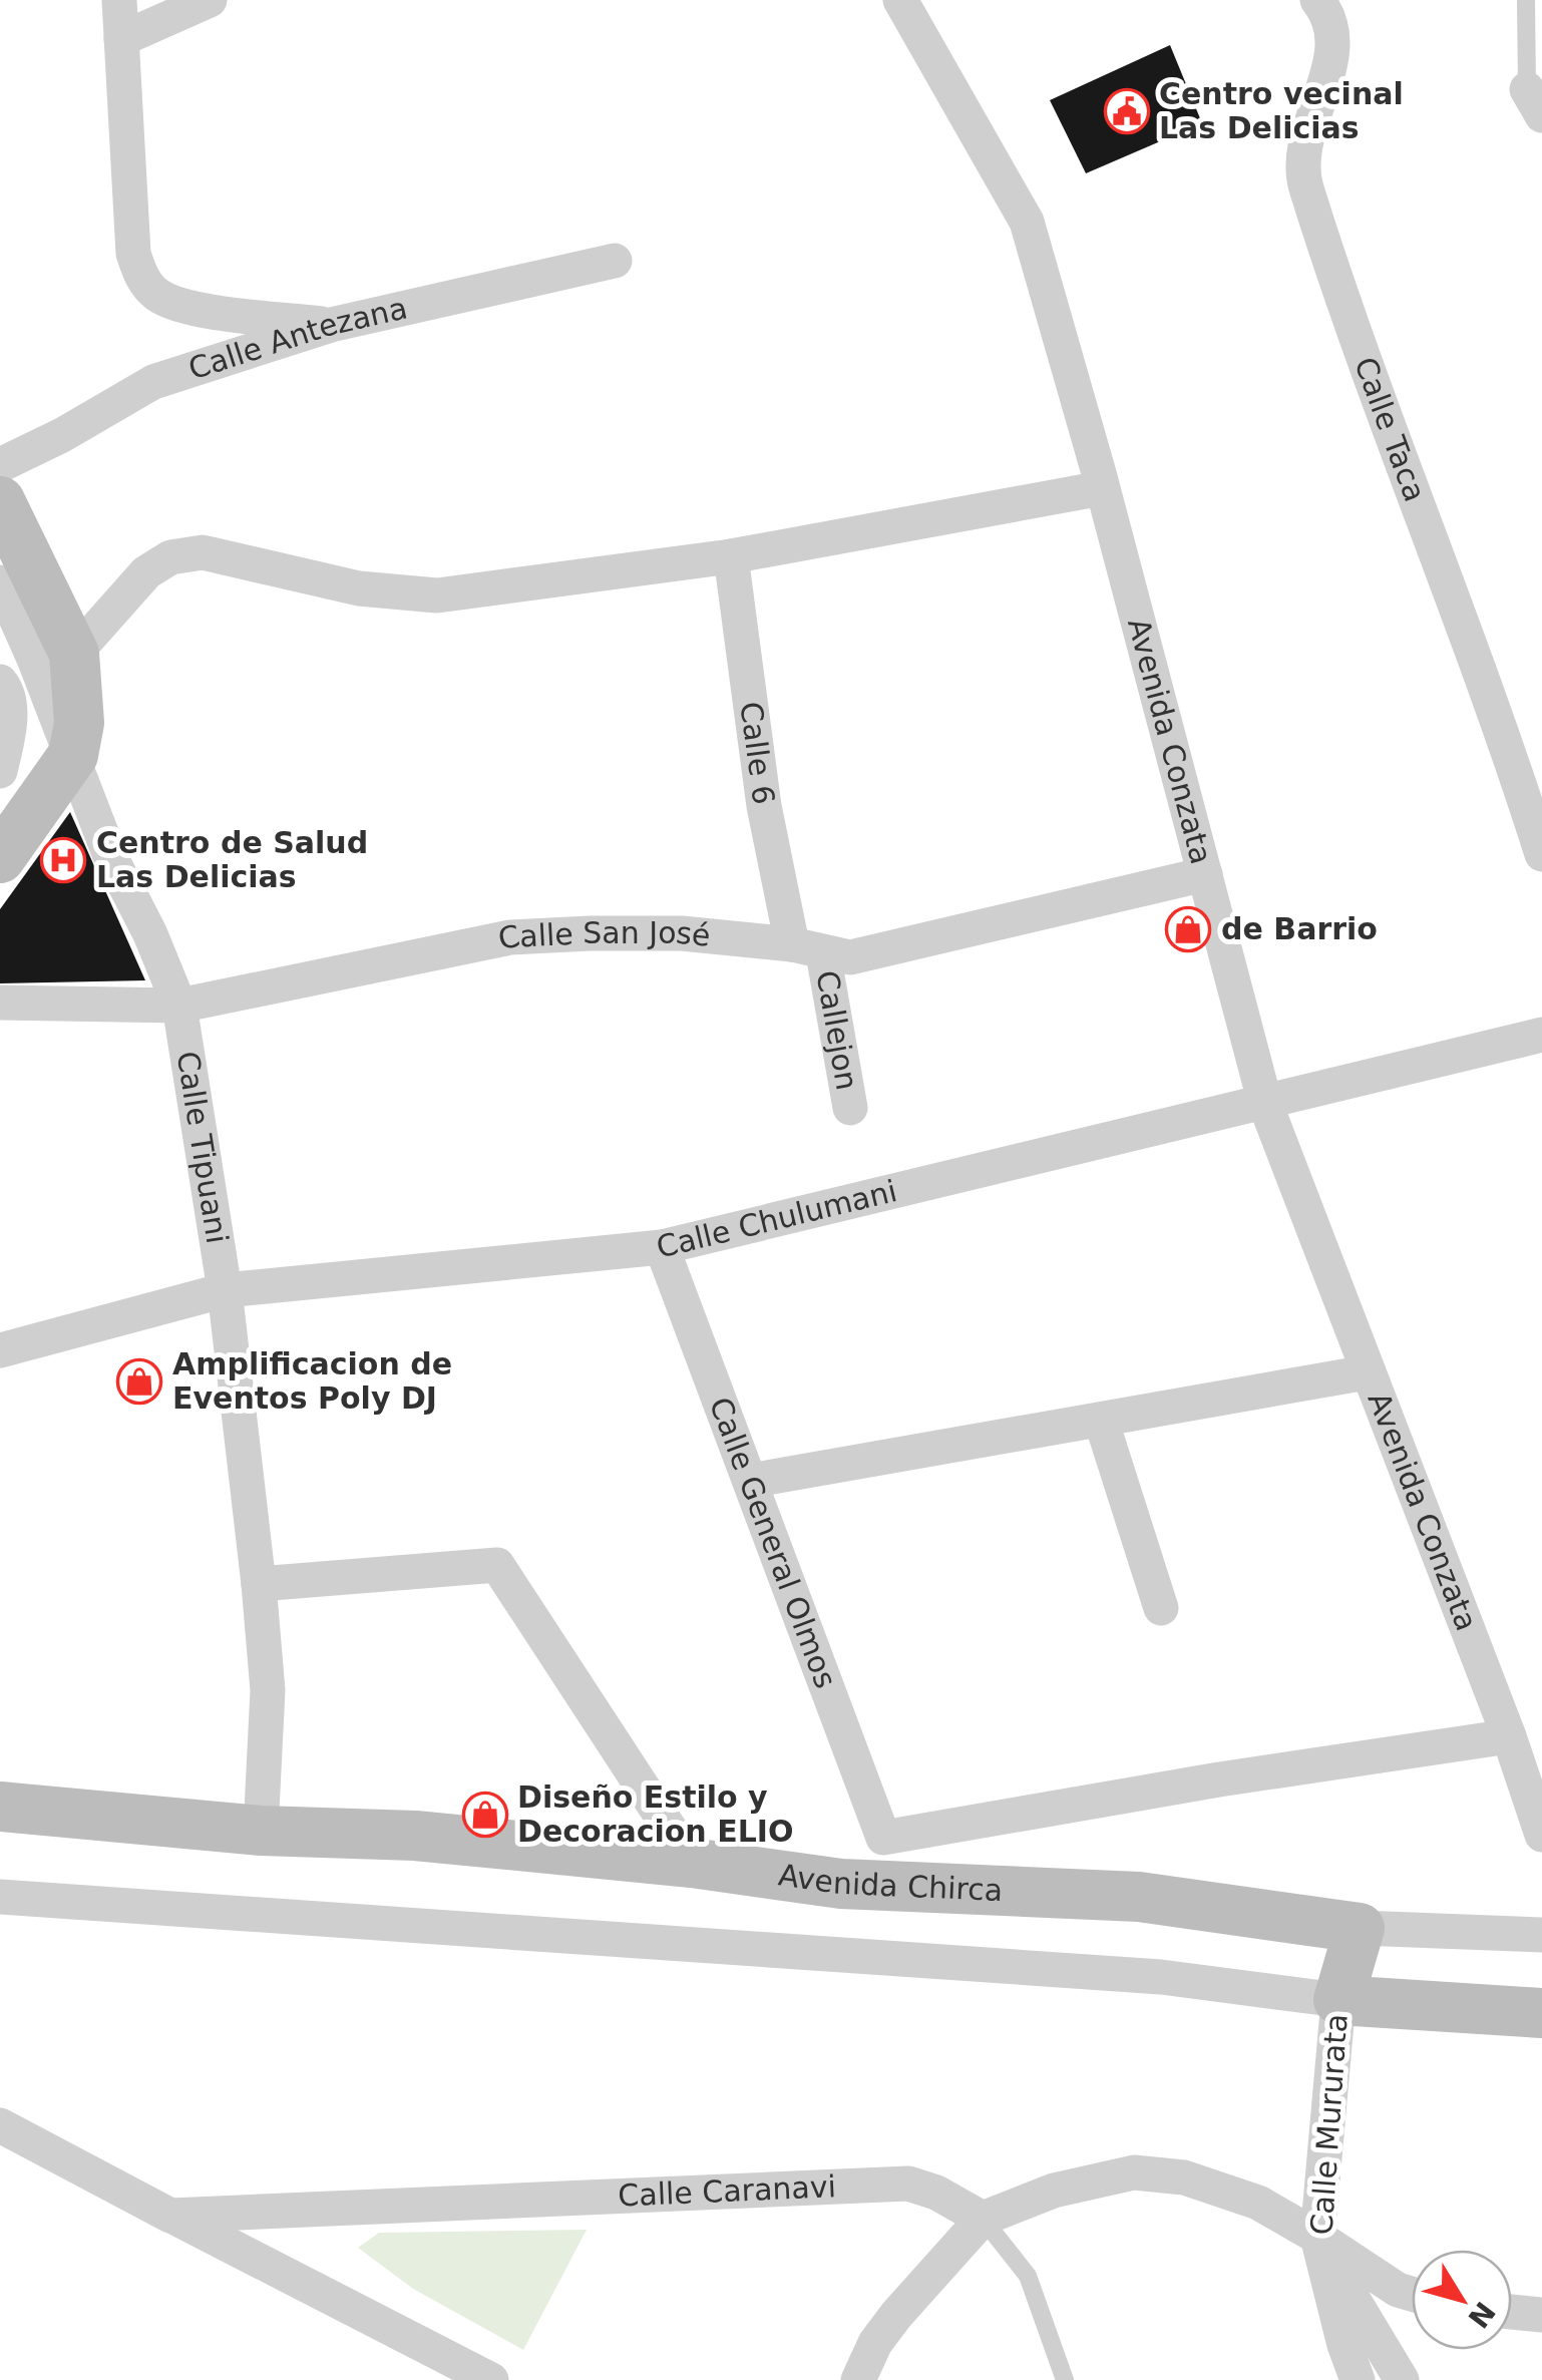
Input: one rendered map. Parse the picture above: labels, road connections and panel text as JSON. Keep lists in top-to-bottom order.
{
  "streets": {
    "street": [
      "Calle Antezana",
      "Calle Taca",
      "Avenida Conzata",
      "Calle 6",
      "Calle San José",
      "Callejon",
      "Calle Tipuani",
      "Calle Chulumani",
      "Calle General Olmos",
      "Avenida Chirca",
      "Calle Mururata",
      "Calle Caranavi"
    ]
  },
  "crossings": [
    ["Avenida Conzata", "Calle San José"],
    ["Avenida Conzata", "Calle Chulumani"],
    ["Avenida Conzata", "Calle General Olmos"],
    ["Calle 6", "Calle San José"],
    ["Calle 6", "Callejon"],
    ["Calle San José", "Callejon"],
    ["Calle San José", "Calle Tipuani"],
    ["Calle Tipuani", "Calle Chulumani"],
    ["Calle Tipuani", "Avenida Chirca"],
    ["Calle Chulumani", "Calle General Olmos"],
    ["Avenida Chirca", "Calle Mururata"]
  ],
  "places": {
    "public building": ["Centro vecinal Las Delicias"],
    "hospital": ["Centro de Salud Las Delicias"],
    "shop": ["de Barrio", "Amplificacion de Eventos Poly DJ", "Diseño Estilo y Decoracion ELIO"]
  },
  "north": "bottom right"
}
